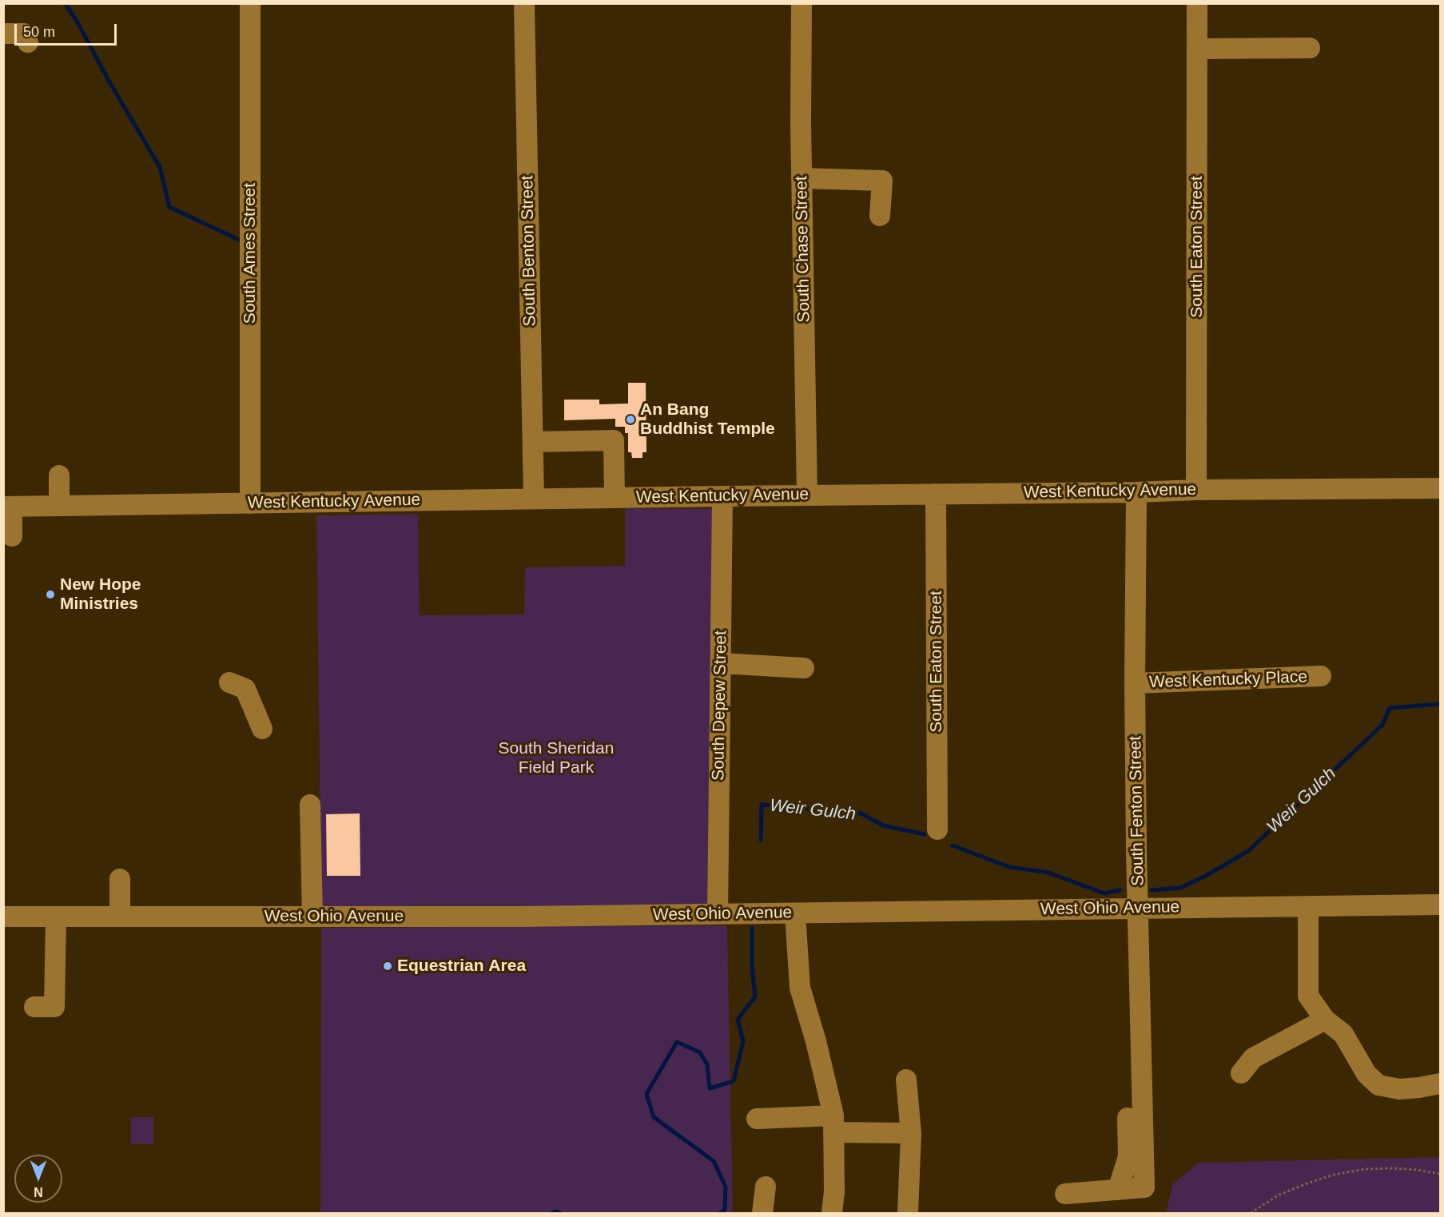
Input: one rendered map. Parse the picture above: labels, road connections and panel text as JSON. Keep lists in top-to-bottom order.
{
  "streets": {
    "street": [
      "South Eaton Street",
      "South Chase Street",
      "South Benton Street",
      "South Ames Street",
      "West Kentucky Avenue",
      "West Kentucky Place",
      "South Depew Street",
      "South Fenton Street",
      "West Ohio Avenue"
    ]
  },
  "crossings": [
    ["South Eaton Street", "West Kentucky Avenue"],
    ["South Chase Street", "West Kentucky Avenue"],
    ["South Benton Street", "West Kentucky Avenue"],
    ["South Ames Street", "West Kentucky Avenue"],
    ["West Kentucky Avenue", "South Depew Street"],
    ["West Kentucky Avenue", "South Fenton Street"],
    ["West Kentucky Place", "South Fenton Street"],
    ["South Depew Street", "West Ohio Avenue"],
    ["South Fenton Street", "West Ohio Avenue"]
  ],
  "water": ["Weir Gulch"],
  "parks": ["South Sheridan Field Park"],
  "places": ["An Bang Buddhist Temple", "New Hope Ministries", "Equestrian Area"],
  "scale_bar": "50 m",
  "north": "bottom"
}
